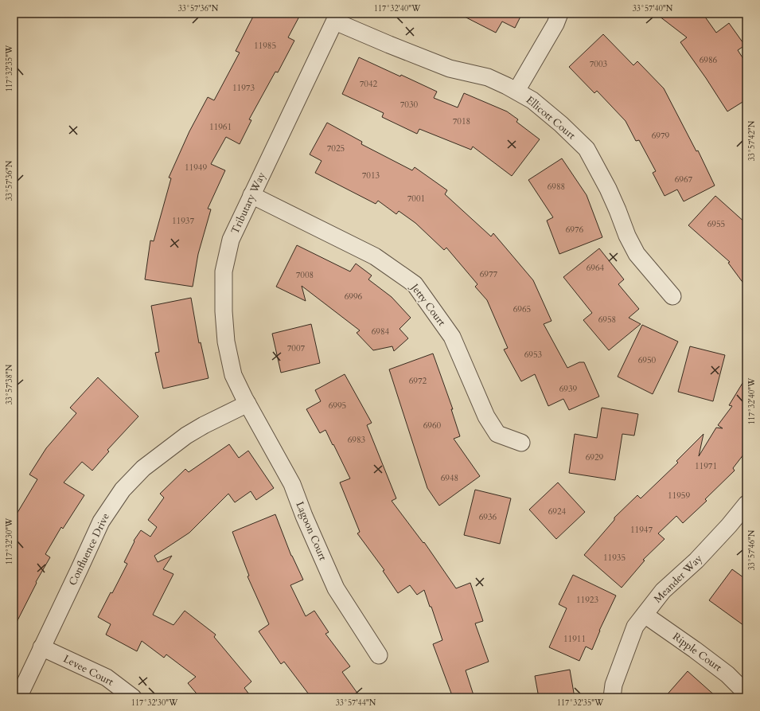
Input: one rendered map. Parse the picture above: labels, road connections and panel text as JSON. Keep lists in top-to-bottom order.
{
  "streets": {
    "street": [
      "Ellicott Court",
      "Tributary Way",
      "Jetty Court",
      "Lagoon Court",
      "Confluence Drive",
      "Meander Way",
      "Ripple Court",
      "Levee Court"
    ]
  },
  "crossings": [
    ["Ellicott Court", "Tributary Way"],
    ["Tributary Way", "Jetty Court"],
    ["Tributary Way", "Lagoon Court"],
    ["Tributary Way", "Confluence Drive"],
    ["Lagoon Court", "Confluence Drive"],
    ["Confluence Drive", "Levee Court"],
    ["Meander Way", "Ripple Court"]
  ],
  "house_numbers": [
    "11985",
    "6986",
    "7003",
    "7042",
    "11973",
    "7030",
    "7018",
    "11961",
    "6979",
    "7025",
    "11949",
    "7013",
    "6967",
    "6988",
    "7001",
    "11937",
    "6955",
    "6976",
    "6964",
    "6977",
    "7008",
    "6996",
    "6965",
    "6958",
    "6984",
    "7007",
    "6953",
    "6950",
    "6972",
    "6939",
    "6995",
    "6960",
    "6983",
    "6929",
    "11971",
    "6948",
    "11959",
    "6924",
    "6936",
    "11947",
    "11935",
    "11923",
    "11911"
  ],
  "coordinates": [
    "33°57'36\"N",
    "117°32'40\"W",
    "33°57'40\"N",
    "117°32'35\"W",
    "33°57'42\"N",
    "33°57'38\"N",
    "117°32'30\"W",
    "33°57'46\"N",
    "33°57'44\"N"
  ]
}
